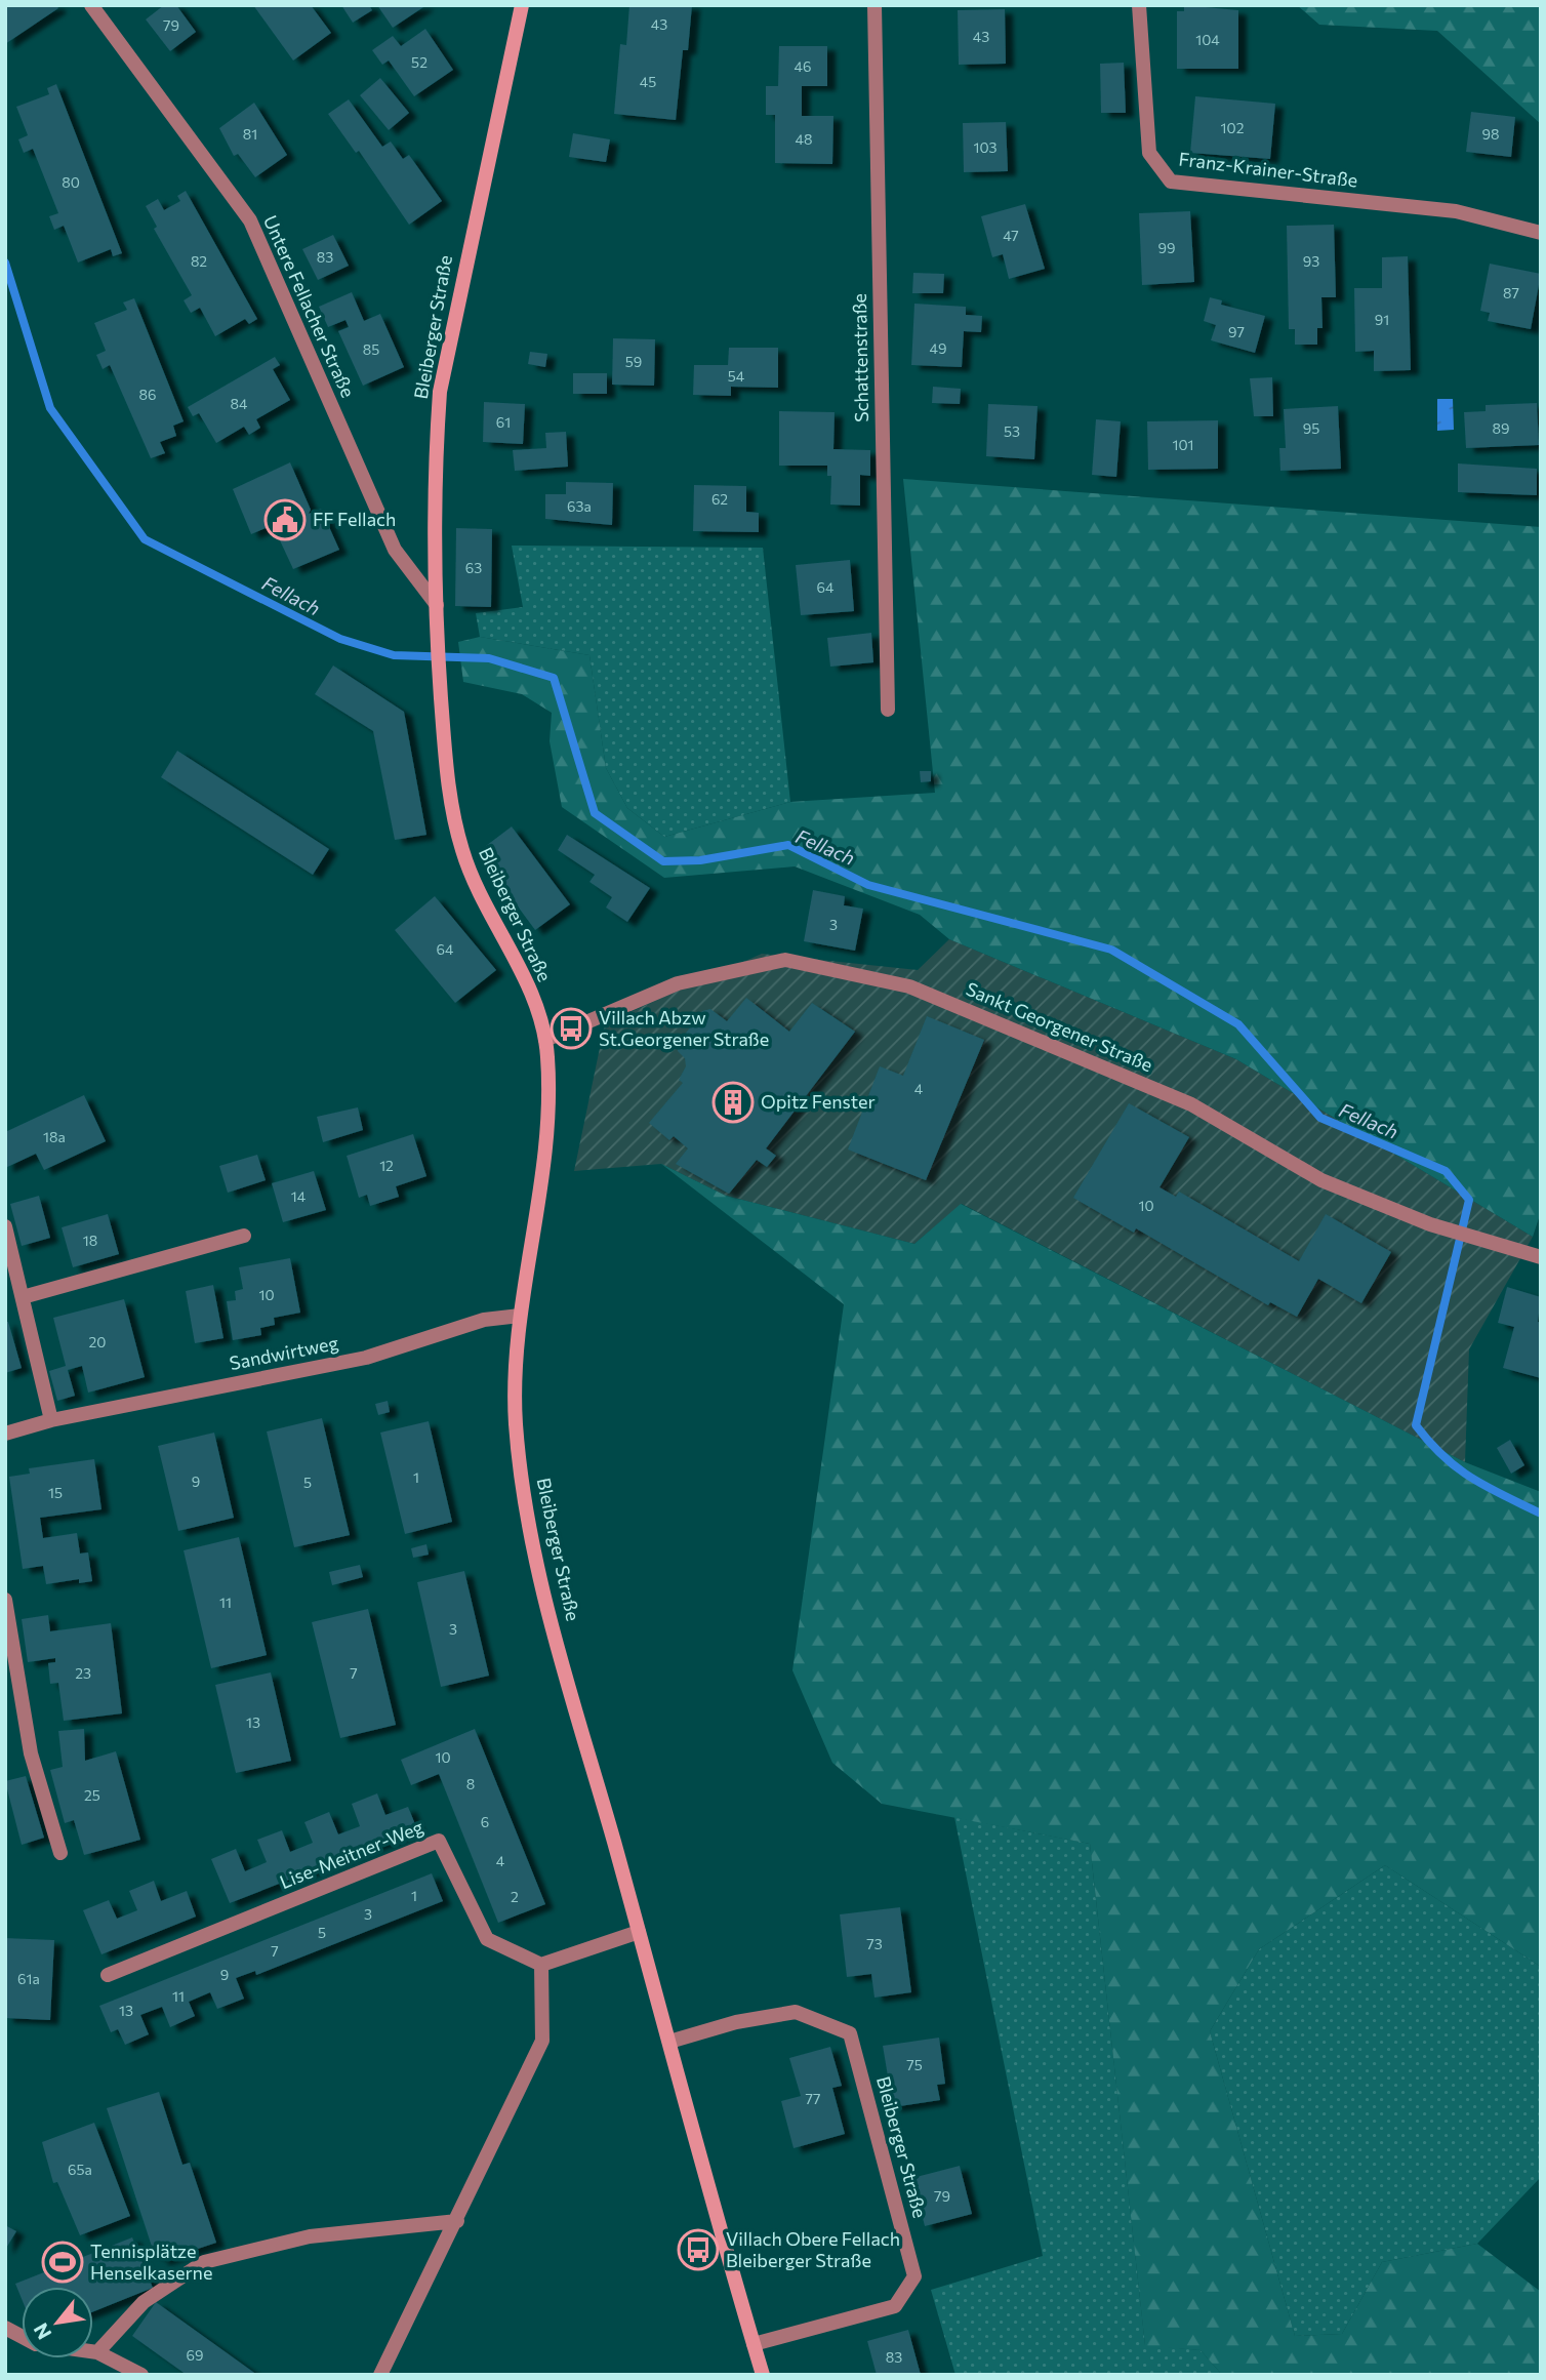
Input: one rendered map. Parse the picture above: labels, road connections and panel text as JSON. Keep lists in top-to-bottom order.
{
  "streets": {
    "main road": ["Bleiberger Straße"],
    "street": [
      "Franz-Krainer-Straße",
      "Untere Fellacher Straße",
      "Schattenstraße",
      "Sankt Georgener Straße",
      "Sandwirtweg",
      "Lise-Meitner-Weg"
    ]
  },
  "crossings": [
    ["Untere Fellacher Straße", "Bleiberger Straße"],
    ["Bleiberger Straße", "Sankt Georgener Straße"],
    ["Bleiberger Straße", "Sandwirtweg"]
  ],
  "water": ["Fellach"],
  "places": {
    "public building": ["FF Fellach"],
    "bus stop": ["Villach Abzw St.Georgener Straße", "Villach Obere Fellach Bleiberger Straße"],
    "building": ["Opitz Fenster"],
    "sports": ["Tennisplätze Henselkaserne"]
  },
  "house_numbers": [
    "43",
    "79",
    "43",
    "104",
    "52",
    "46",
    "45",
    "102",
    "81",
    "98",
    "48",
    "103",
    "80",
    "47",
    "99",
    "83",
    "82",
    "93",
    "87",
    "91",
    "97",
    "49",
    "85",
    "59",
    "54",
    "86",
    "84",
    "61",
    "95",
    "89",
    "53",
    "101",
    "62",
    "63a",
    "63",
    "64",
    "3",
    "64",
    "4",
    "18a",
    "12",
    "14",
    "10",
    "18",
    "10",
    "20",
    "1",
    "9",
    "5",
    "15",
    "11",
    "3",
    "23",
    "7",
    "13",
    "10",
    "8",
    "25",
    "6",
    "4",
    "1",
    "2",
    "3",
    "5",
    "73",
    "7",
    "9",
    "61a",
    "11",
    "13",
    "75",
    "77",
    "65a",
    "79",
    "69",
    "83"
  ],
  "north": "bottom left"
}
